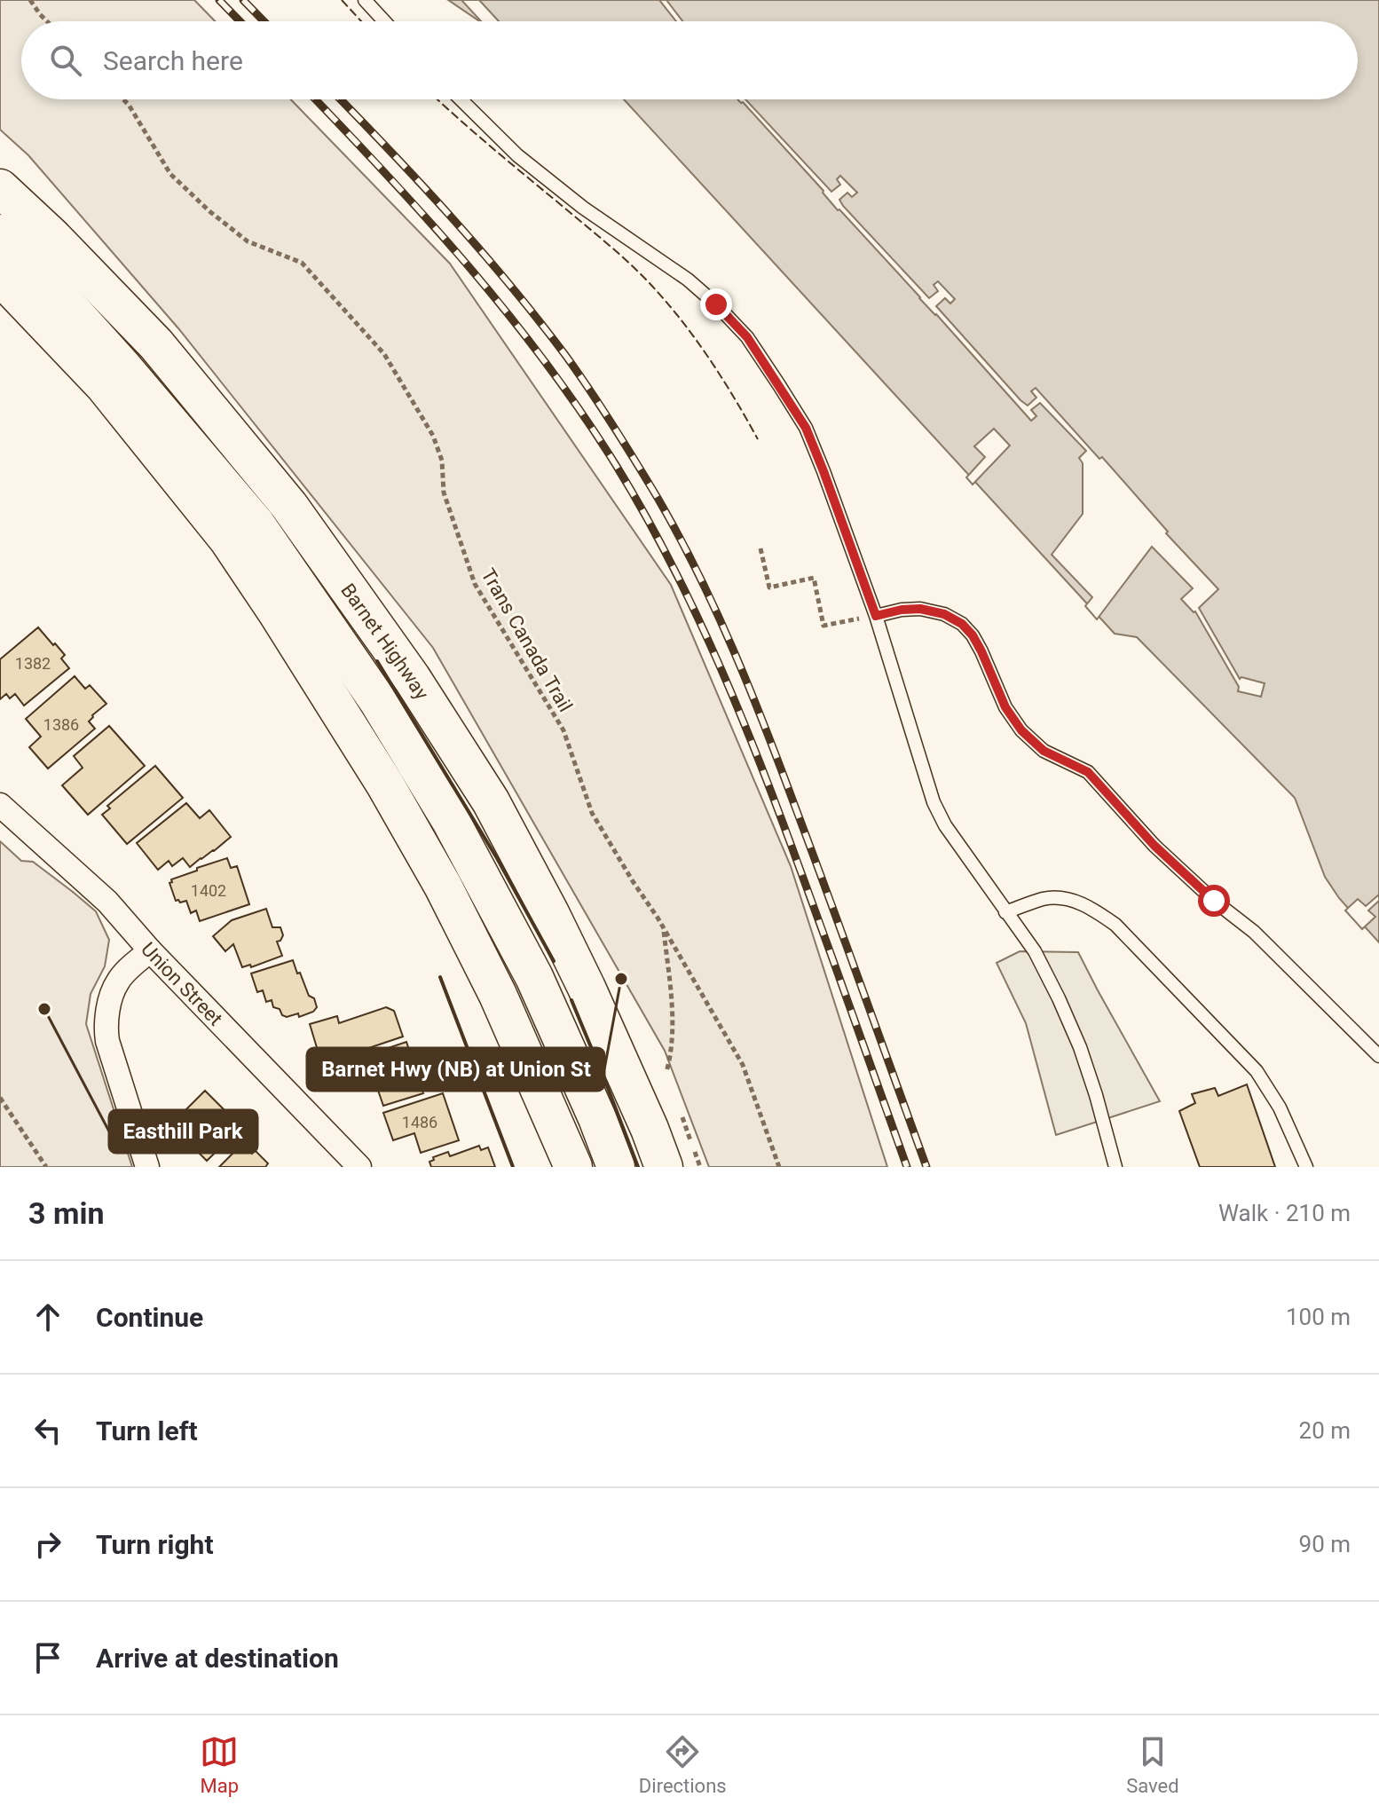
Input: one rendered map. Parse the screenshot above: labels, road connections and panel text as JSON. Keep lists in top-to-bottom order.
{
  "streets": {
    "main road": ["Barnet Highway"],
    "street": ["Union Street"],
    "path": ["Trans Canada Trail"]
  },
  "places": ["Barnet Hwy (NB) at Union St", "Easthill Park"],
  "house_numbers": [
    "1382",
    "1386",
    "1402",
    "1486"
  ],
  "page": {
    "search": "Search here",
    "heading": ["3 min", "Walk · 210 m"],
    "list": [
      ["Continue", "100 m"],
      ["Turn left", "20 m"],
      ["Turn right", "90 m"],
      "Arrive at destination"
    ],
    "nav": ["Map", "Directions", "Saved"]
  }
}
